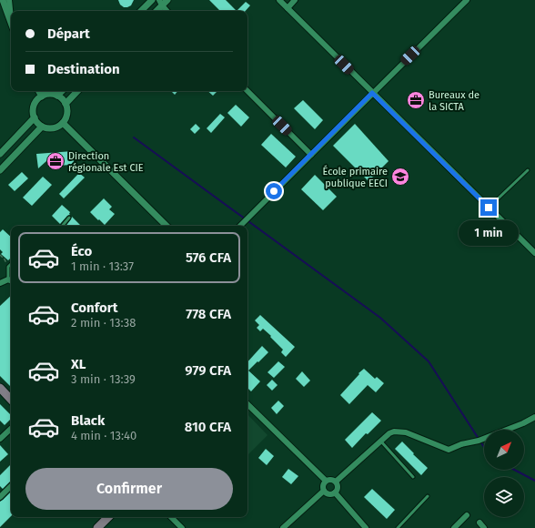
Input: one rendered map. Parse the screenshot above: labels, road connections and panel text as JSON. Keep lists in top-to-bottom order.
{
  "places": {
    "office": ["Bureaux de la SICTA", "Direction régionale Est CIE"],
    "school or university": ["École primaire publique EECI"]
  },
  "north": "top right",
  "page": {
    "banner": ["Départ", "Destination"],
    "bubble": "1 min",
    "list": [
      {
        "name": "Éco",
        "note": "1 min · 13:37",
        "value": "576 CFA"
      },
      {
        "name": "Confort",
        "note": "2 min · 13:38",
        "value": "778 CFA"
      },
      {
        "name": "XL",
        "note": "3 min · 13:39",
        "value": "979 CFA"
      },
      {
        "name": "Black",
        "note": "4 min · 13:40",
        "value": "810 CFA"
      }
    ],
    "buttons": "Confirmer"
  }
}
